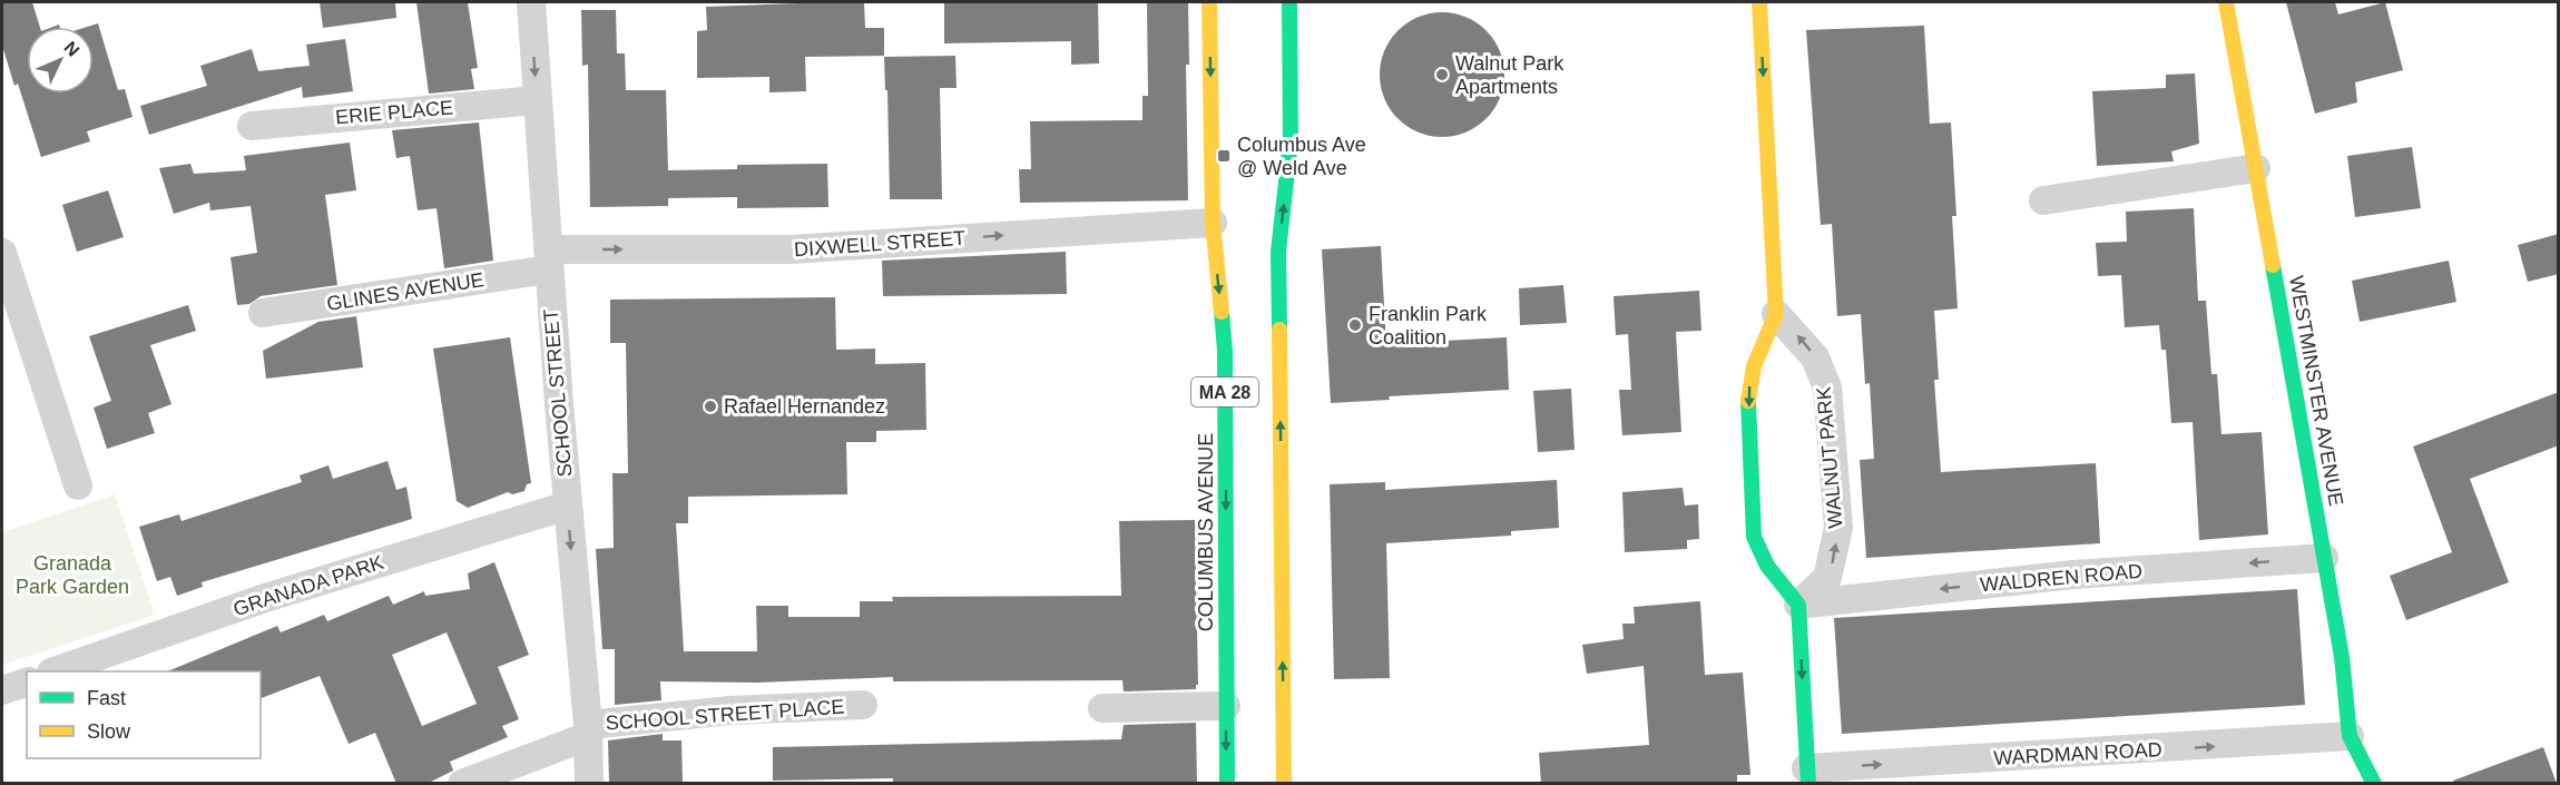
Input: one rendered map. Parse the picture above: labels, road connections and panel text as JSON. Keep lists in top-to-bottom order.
{
  "streets": {
    "street": [
      "ERIE PLACE",
      "DIXWELL STREET",
      "GLINES AVENUE",
      "WESTMINSTER AVENUE",
      "MA 28",
      "SCHOOL STREET",
      "WALNUT PARK",
      "COLUMBUS AVENUE",
      "WALDREN ROAD",
      "GRANADA PARK",
      "SCHOOL STREET PLACE",
      "WARDMAN ROAD"
    ]
  },
  "crossings": [
    ["ERIE PLACE", "SCHOOL STREET"],
    ["DIXWELL STREET", "GLINES AVENUE"],
    ["DIXWELL STREET", "SCHOOL STREET"],
    ["DIXWELL STREET", "COLUMBUS AVENUE"],
    ["GLINES AVENUE", "SCHOOL STREET"],
    ["WESTMINSTER AVENUE", "WALDREN ROAD"],
    ["WESTMINSTER AVENUE", "WARDMAN ROAD"],
    ["SCHOOL STREET", "GRANADA PARK"],
    ["SCHOOL STREET", "SCHOOL STREET PLACE"],
    ["WALNUT PARK", "WALDREN ROAD"]
  ],
  "one_way": [
    "DIXWELL STREET",
    "SCHOOL STREET",
    "WALDREN ROAD",
    "WARDMAN ROAD"
  ],
  "parks": ["Granada Park Garden"],
  "places": {
    "other": ["Walnut Park Apartments", "Franklin Park Coalition", "Rafael Hernandez"],
    "transit": ["Columbus Ave @ Weld Ave"]
  },
  "legend": ["Fast", "Slow"],
  "north": "top right"
}
